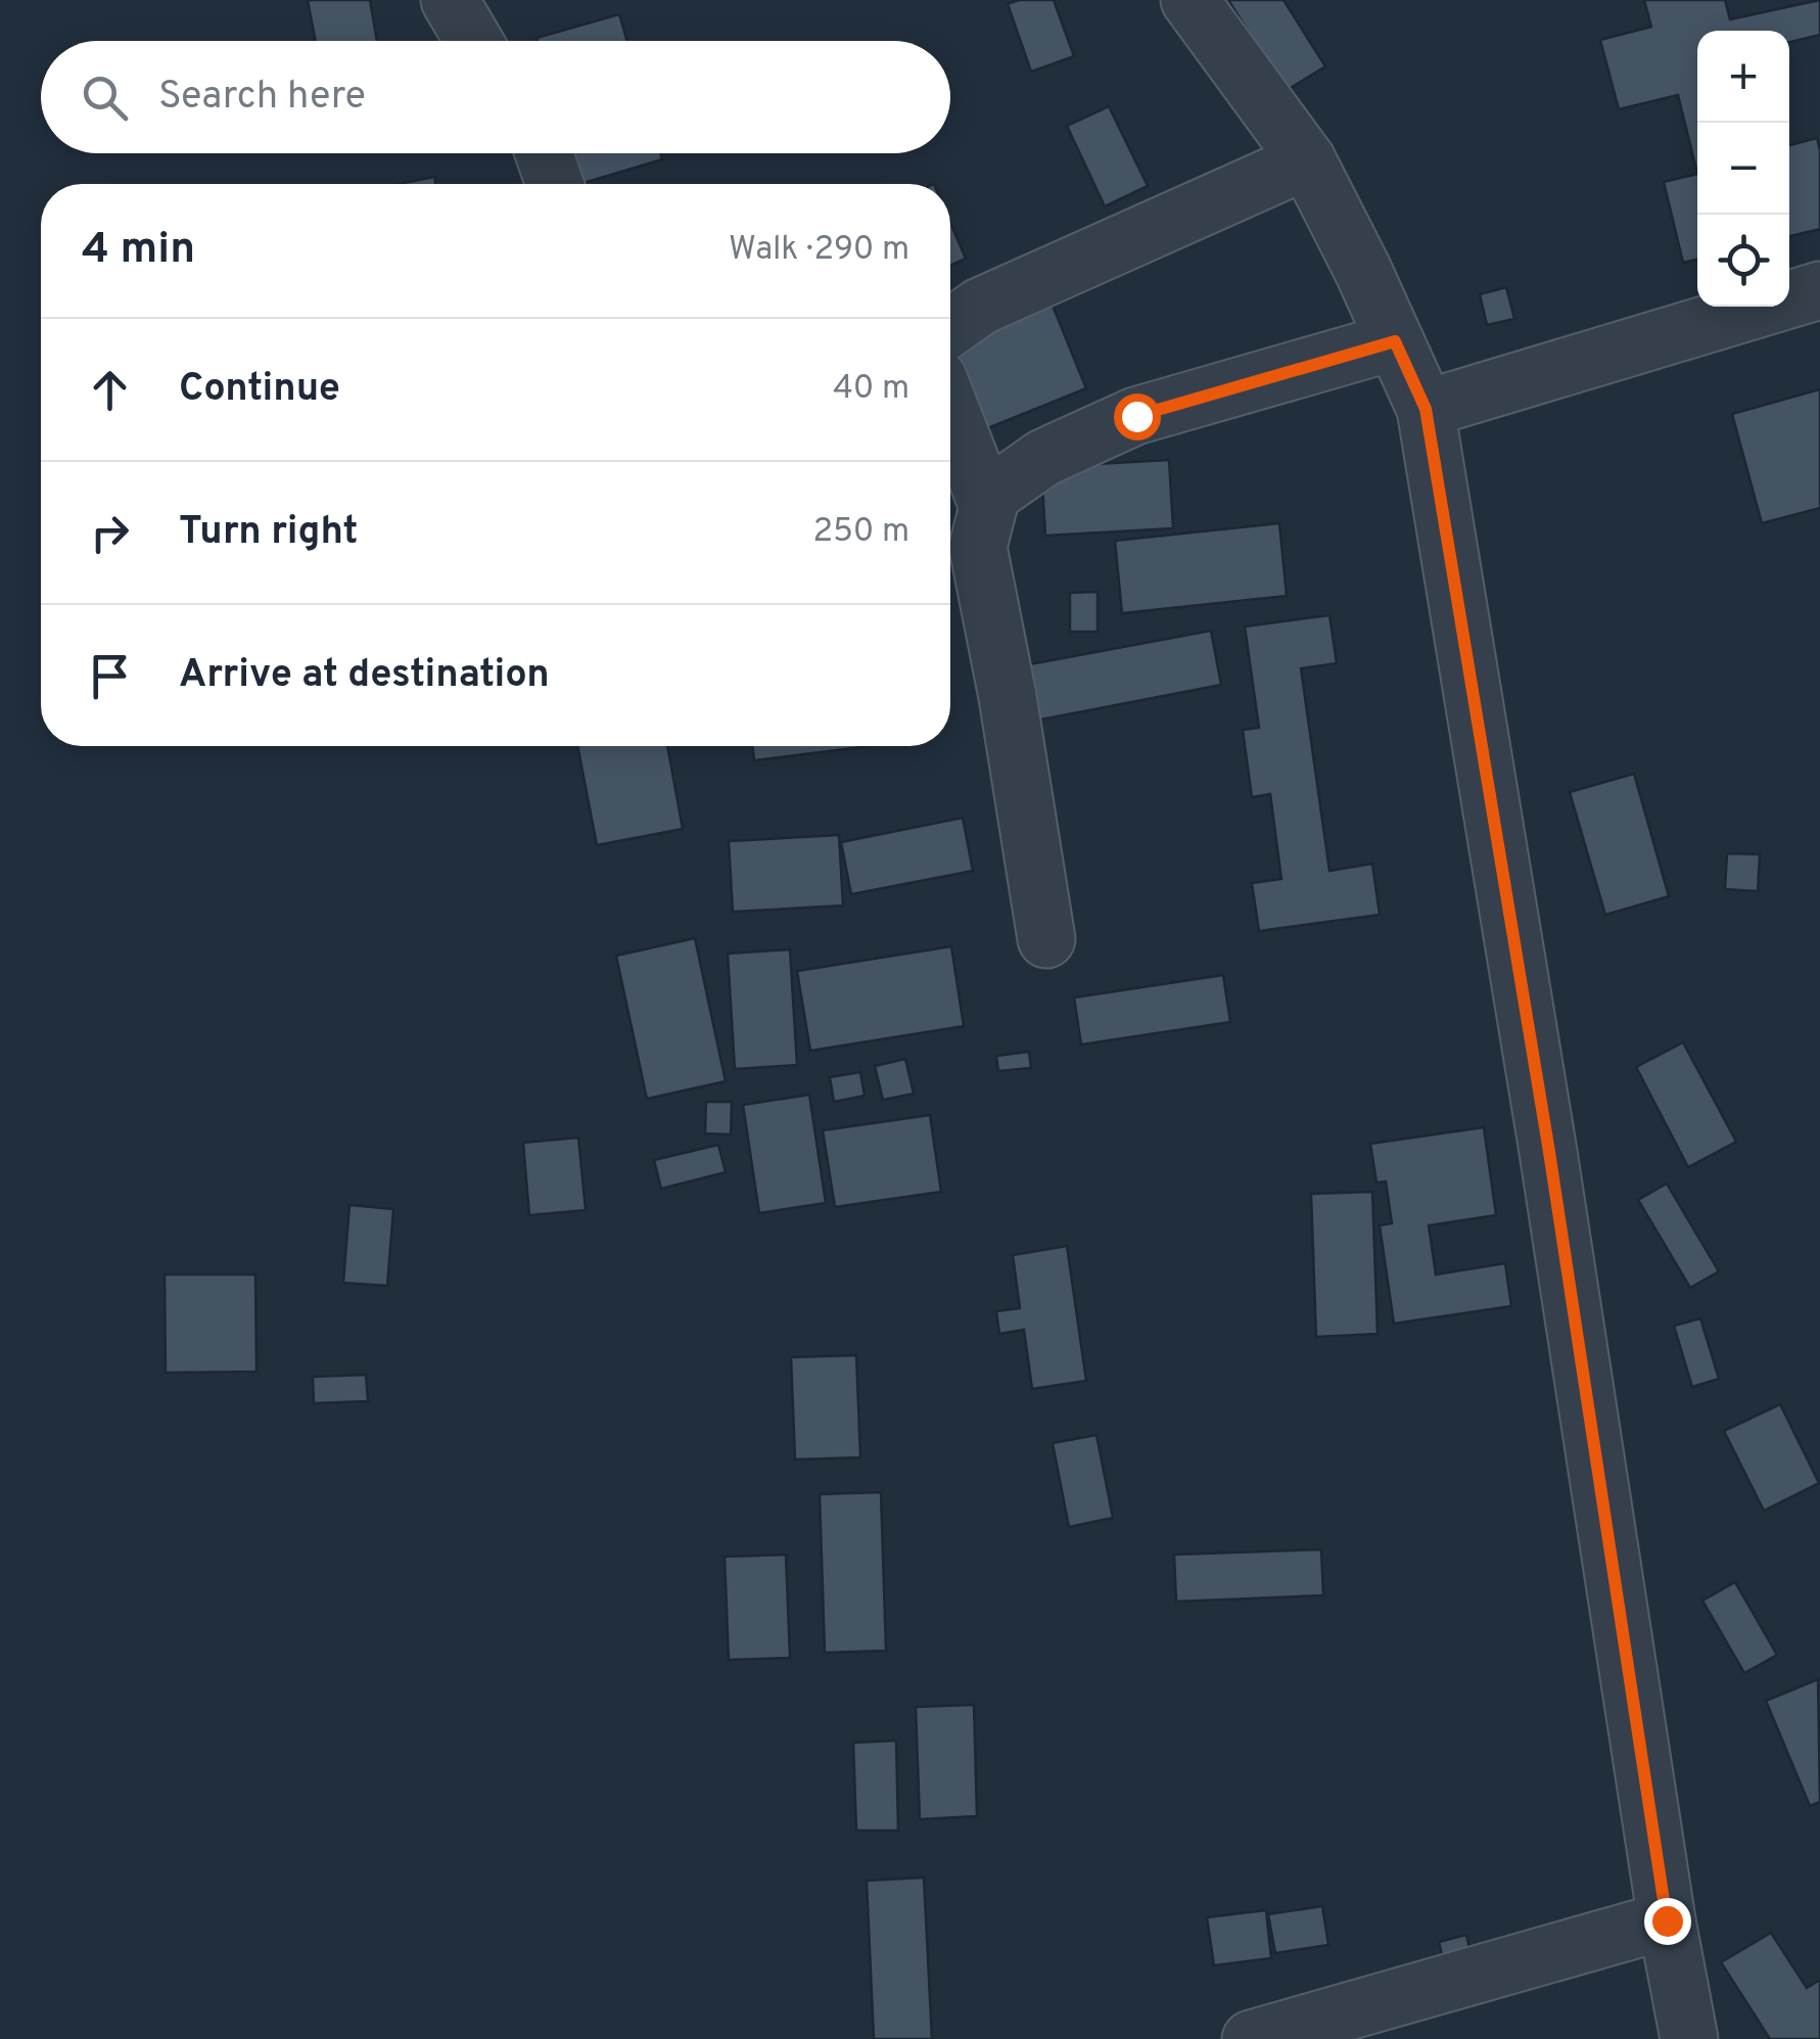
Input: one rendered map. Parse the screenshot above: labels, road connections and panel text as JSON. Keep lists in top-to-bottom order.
{
  "page": {
    "map_buttons": ["+", "−"],
    "search": "Search here",
    "heading": ["4 min", "Walk · 290 m"],
    "list": [
      ["Continue", "40 m"],
      ["Turn right", "250 m"],
      "Arrive at destination"
    ]
  }
}
